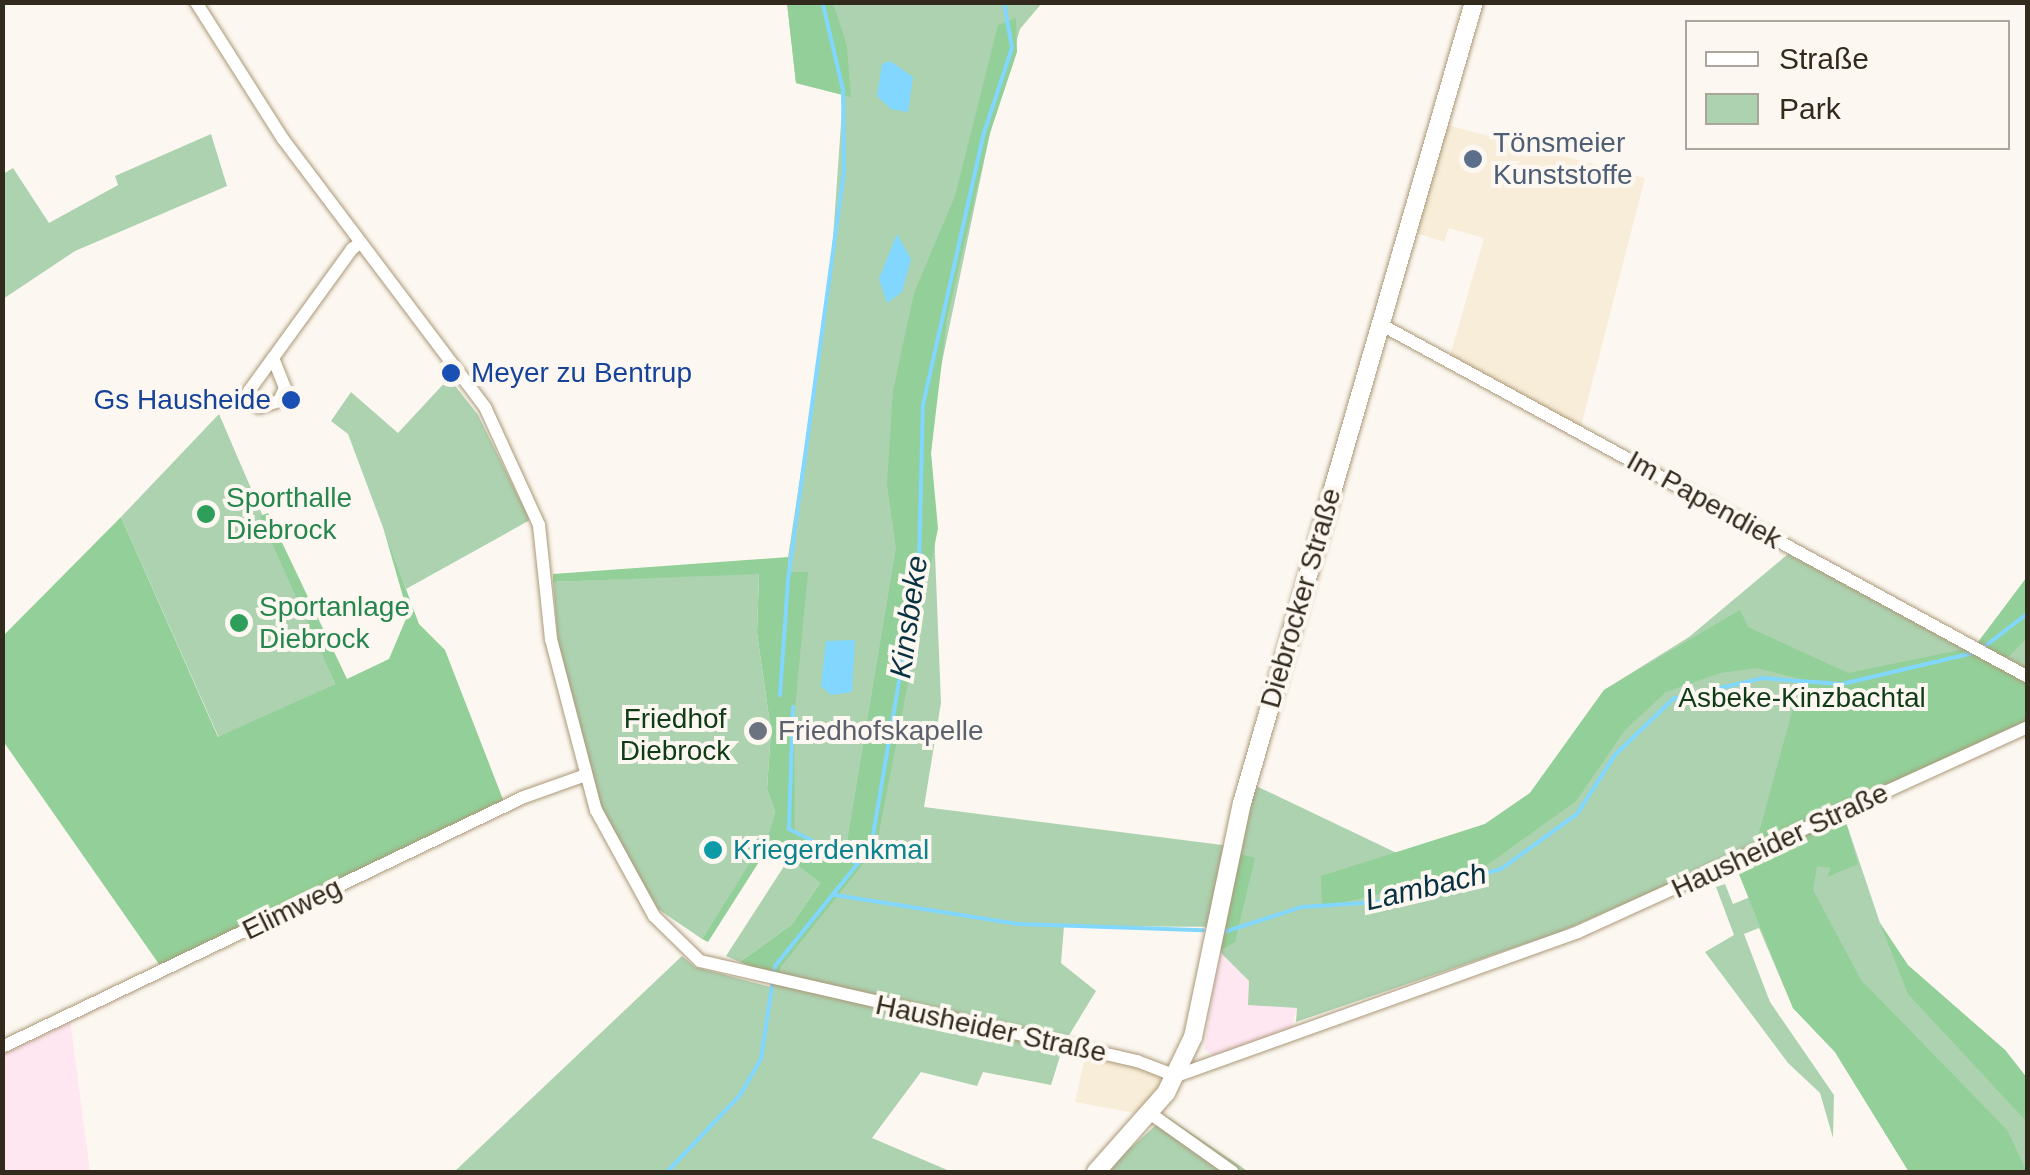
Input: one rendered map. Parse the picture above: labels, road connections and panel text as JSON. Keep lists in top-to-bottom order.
{
  "streets": {
    "main road": ["Diebrocker Straße"],
    "street": ["Im Papendiek", "Hausheider Straße", "Elimweg"]
  },
  "crossings": [
    ["Im Papendiek", "Diebrocker Straße"],
    ["Diebrocker Straße", "Hausheider Straße"],
    ["Hausheider Straße", "Elimweg"]
  ],
  "water": ["Kinsbeke", "Lambach"],
  "parks": ["Asbeke-Kinzbachtal", "Friedhof Diebrock"],
  "places": [
    "Tönsmeier Kunststoffe",
    "Meyer zu Bentrup",
    "Gs Hausheide",
    "Sporthalle Diebrock",
    "Sportanlage Diebrock",
    "Friedhofskapelle",
    "Kriegerdenkmal"
  ],
  "legend": ["Straße", "Park"]
}
